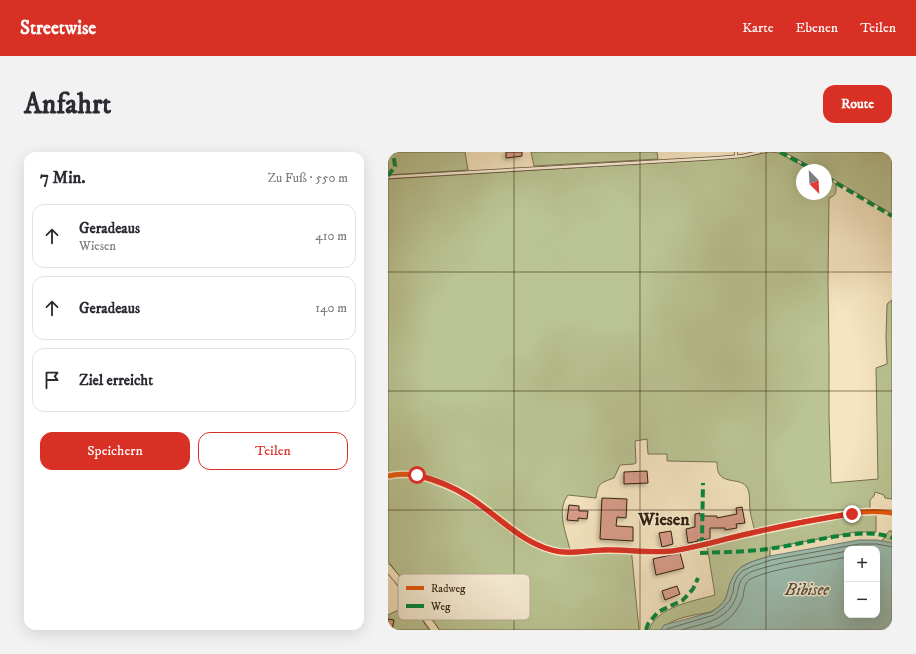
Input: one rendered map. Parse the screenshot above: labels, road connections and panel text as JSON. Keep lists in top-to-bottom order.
{
  "districts": ["Wiesen"],
  "water": ["Bibisee"],
  "legend": ["Radweg", "Weg"],
  "north": "bottom right",
  "page": {
    "header": "Streetwise",
    "nav": ["Karte", "Ebenen", "Teilen"],
    "buttons": [
      "Route",
      ["Speichern", "Teilen"]
    ],
    "title": "Anfahrt",
    "heading": ["7 Min.", "Zu Fuß · 550 m"],
    "list": [
      ["Geradeaus", "Wiesen", "410 m"],
      ["Geradeaus", "140 m"],
      "Ziel erreicht"
    ],
    "map_buttons": ["+", "−"]
  }
}
